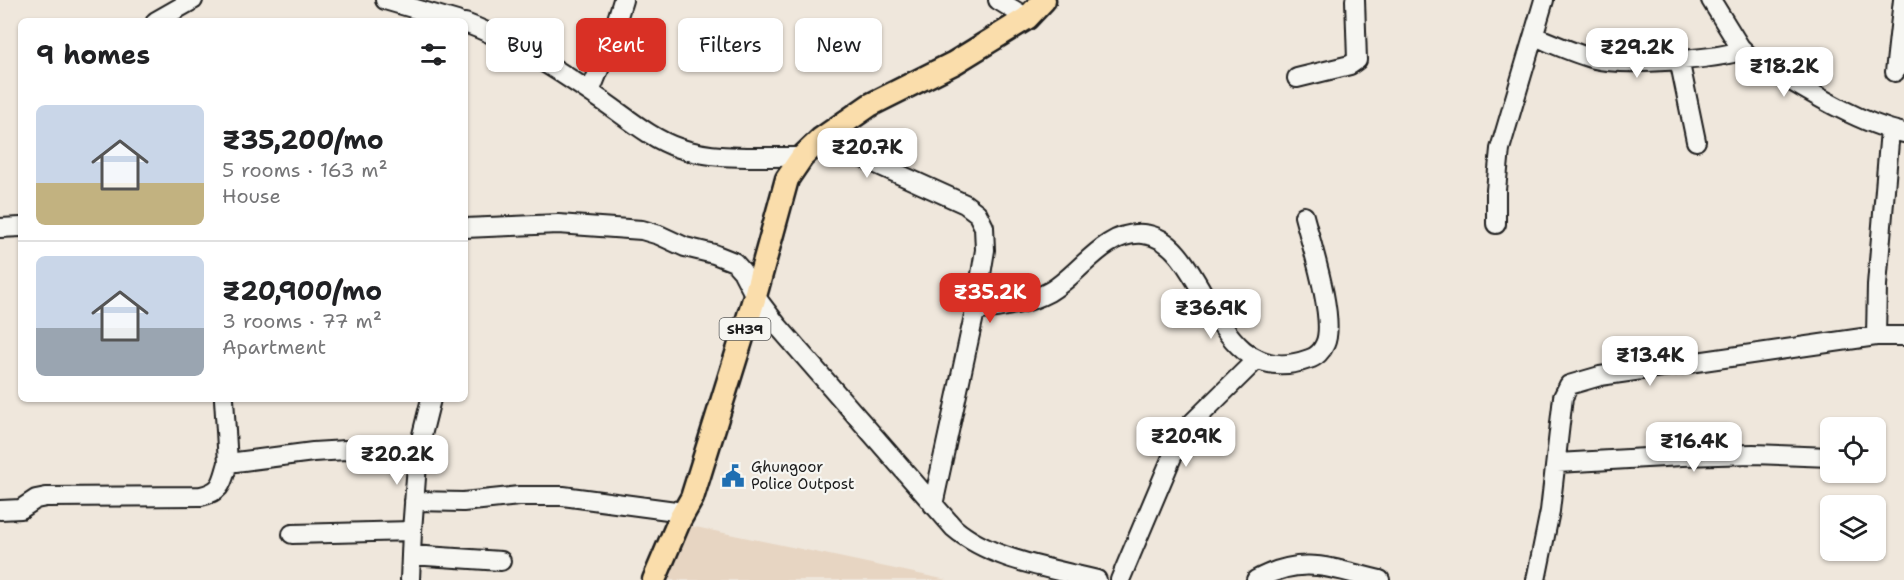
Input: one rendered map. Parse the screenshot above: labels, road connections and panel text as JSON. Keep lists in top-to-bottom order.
{
  "streets": {
    "main road": ["SH39"]
  },
  "places": {
    "public building": ["Ghungoor Police Outpost"]
  },
  "page": {
    "chip": [
      "Buy",
      "Rent",
      "Filters",
      "New"
    ],
    "heading": "9 homes",
    "price": [
      "₹29.2K",
      "₹18.2K",
      "₹20.7K",
      "₹35.2K",
      "₹36.9K",
      "₹13.4K",
      "₹20.9K",
      "₹16.4K",
      "₹20.2K"
    ],
    "list": [
      {
        "name": "₹35,200/mo",
        "note": "5 rooms · 163 m² · House"
      },
      {
        "name": "₹20,900/mo",
        "note": "3 rooms · 77 m² · Apartment"
      }
    ]
  }
}
